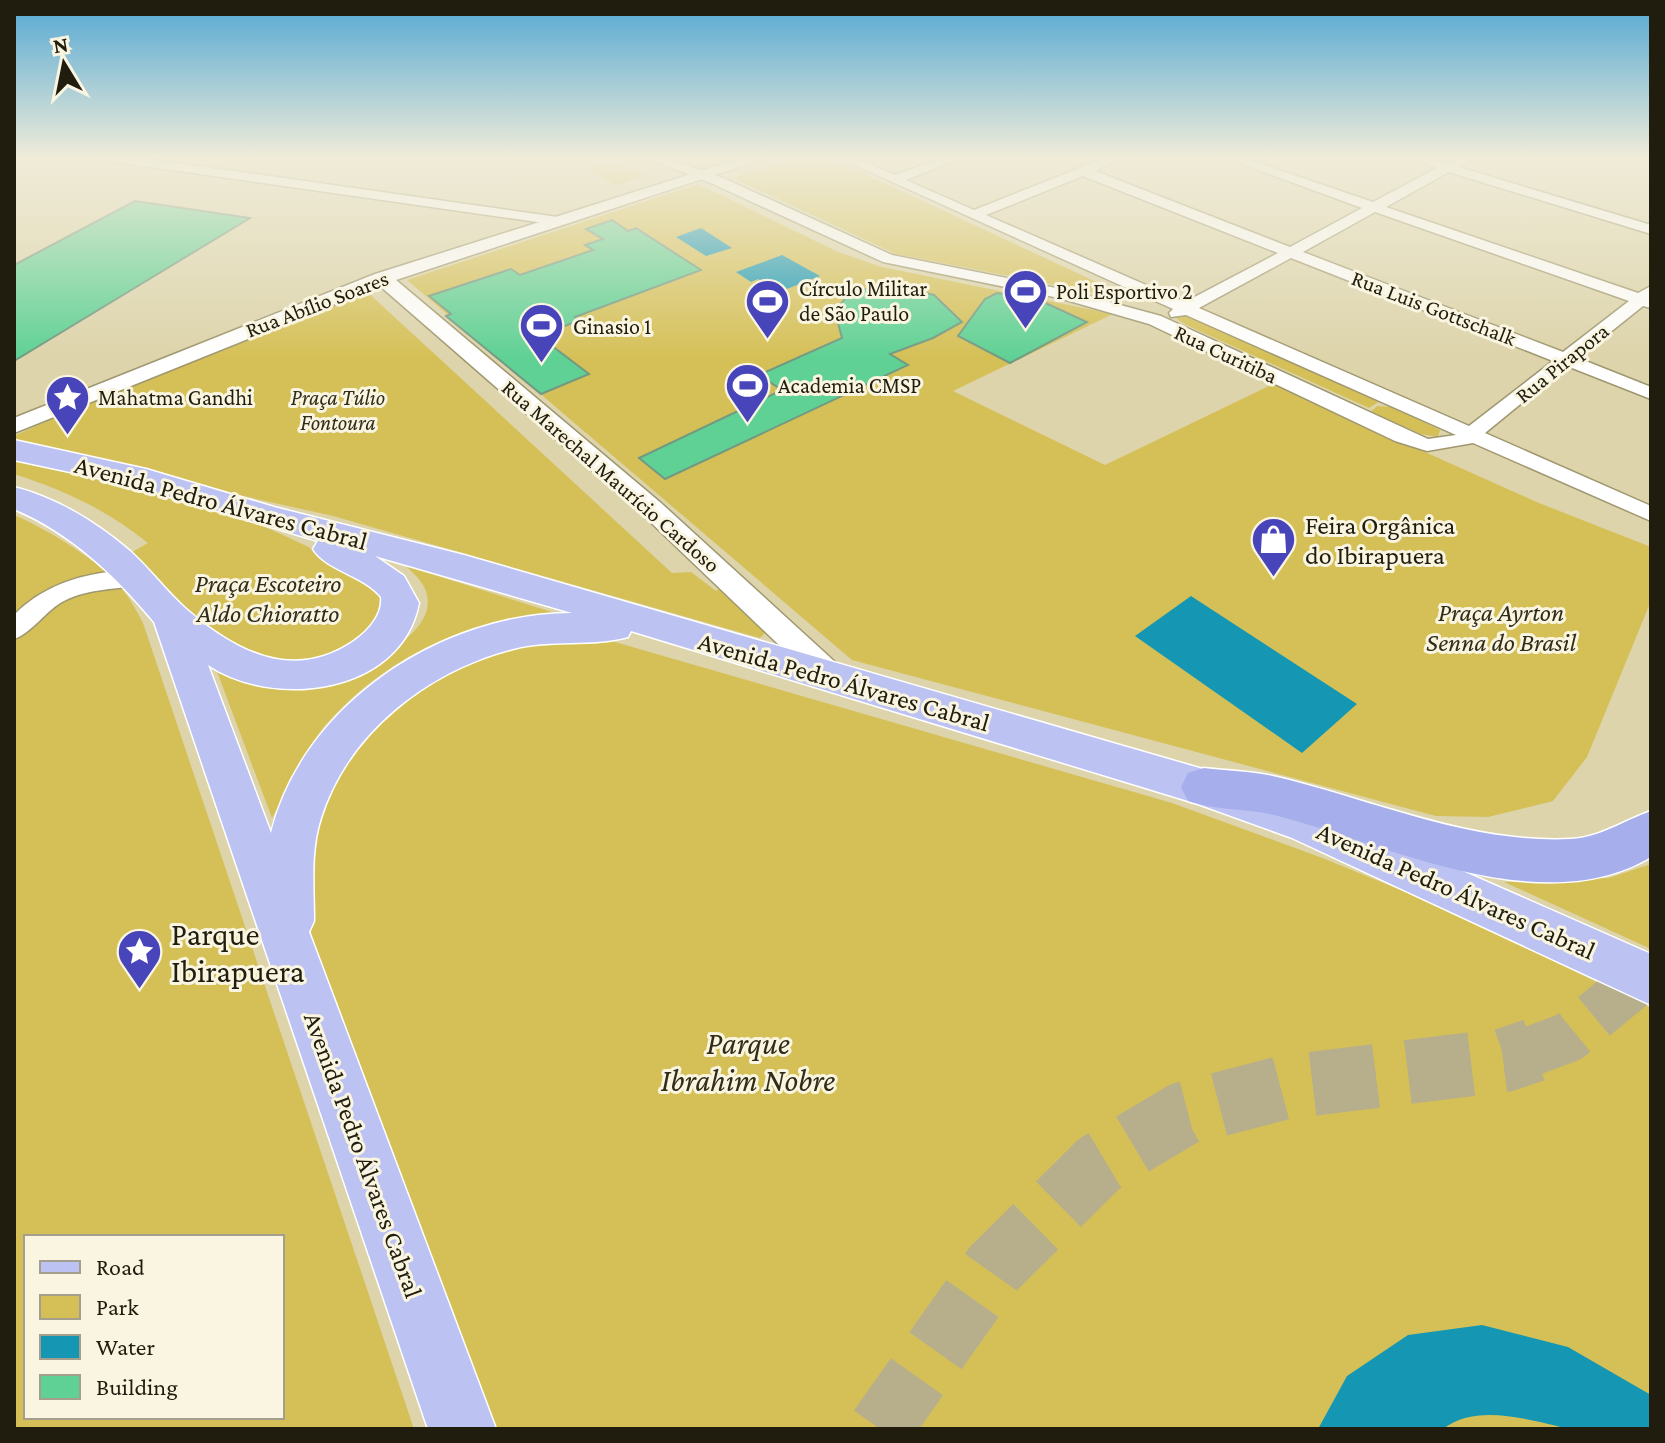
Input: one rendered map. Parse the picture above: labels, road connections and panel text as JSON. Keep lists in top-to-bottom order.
{
  "streets": {
    "main road": ["Avenida Pedro Álvares Cabral"],
    "street": [
      "Rua Abílio Soares",
      "Rua Luis Gottschalk",
      "Rua Curitiba",
      "Rua Pirapora",
      "Rua Marechal Maurício Cardoso"
    ]
  },
  "crossings": [
    ["Rua Abílio Soares", "Rua Marechal Maurício Cardoso"],
    ["Rua Luis Gottschalk", "Rua Pirapora"],
    ["Rua Curitiba", "Rua Pirapora"],
    ["Rua Marechal Maurício Cardoso", "Avenida Pedro Álvares Cabral"]
  ],
  "parks": [
    "Praça Túlio Fontoura",
    "Praça Escoteiro Aldo Chioratto",
    "Praça Ayrton Senna do Brasil",
    "Parque Ibrahim Nobre"
  ],
  "places": {
    "sports": [
      "Poli Esportivo 2",
      "Círculo Militar de São Paulo",
      "Ginasio 1",
      "Academia CMSP"
    ],
    "place": ["Mahatma Gandhi", "Parque Ibirapuera"],
    "shop": ["Feira Orgânica do Ibirapuera"]
  },
  "legend": [
    "Road",
    "Park",
    "Water",
    "Building"
  ],
  "north": "top"
}
